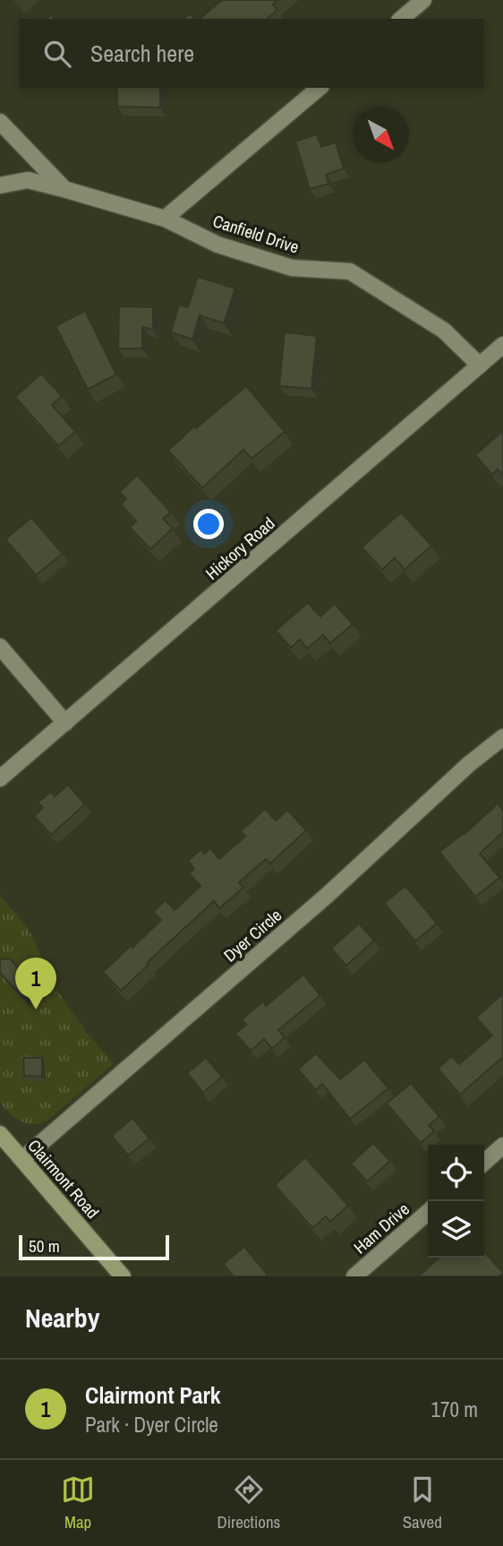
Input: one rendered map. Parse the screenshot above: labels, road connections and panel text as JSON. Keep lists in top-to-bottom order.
{
  "streets": {
    "main road": ["Clairmont Road"],
    "street": [
      "Canfield Drive",
      "Hickory Road",
      "Dyer Circle",
      "Ham Drive"
    ]
  },
  "crossings": [
    ["Canfield Drive", "Hickory Road"],
    ["Dyer Circle", "Clairmont Road"]
  ],
  "scale_bar": "50 m",
  "north": "bottom right",
  "page": {
    "search": "Search here",
    "pins": "1",
    "scale": "50 m",
    "heading": "Nearby",
    "list": [
      {
        "mark": "1",
        "name": "Clairmont Park",
        "note": "Park · Dyer Circle",
        "value": "170 m"
      }
    ],
    "nav": ["Map", "Directions", "Saved"]
  }
}
